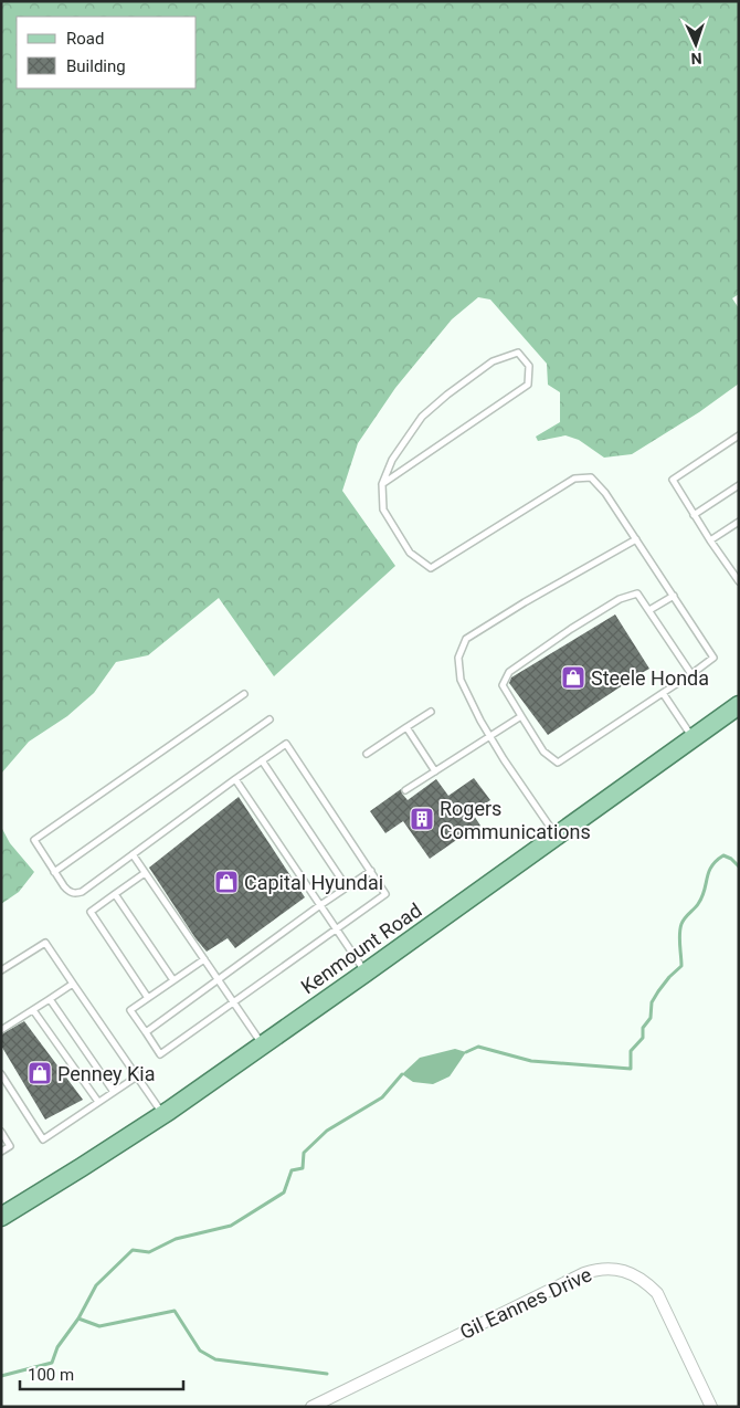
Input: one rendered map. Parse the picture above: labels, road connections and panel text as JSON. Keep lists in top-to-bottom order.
{
  "streets": {
    "main road": ["Kenmount Road"],
    "street": ["Gil Eannes Drive"]
  },
  "places": {
    "shop": ["Steele Honda", "Capital Hyundai", "Penney Kia"],
    "building": ["Rogers Communications"]
  },
  "legend": ["Road", "Building"],
  "scale_bar": "100 m",
  "north": "bottom"
}
